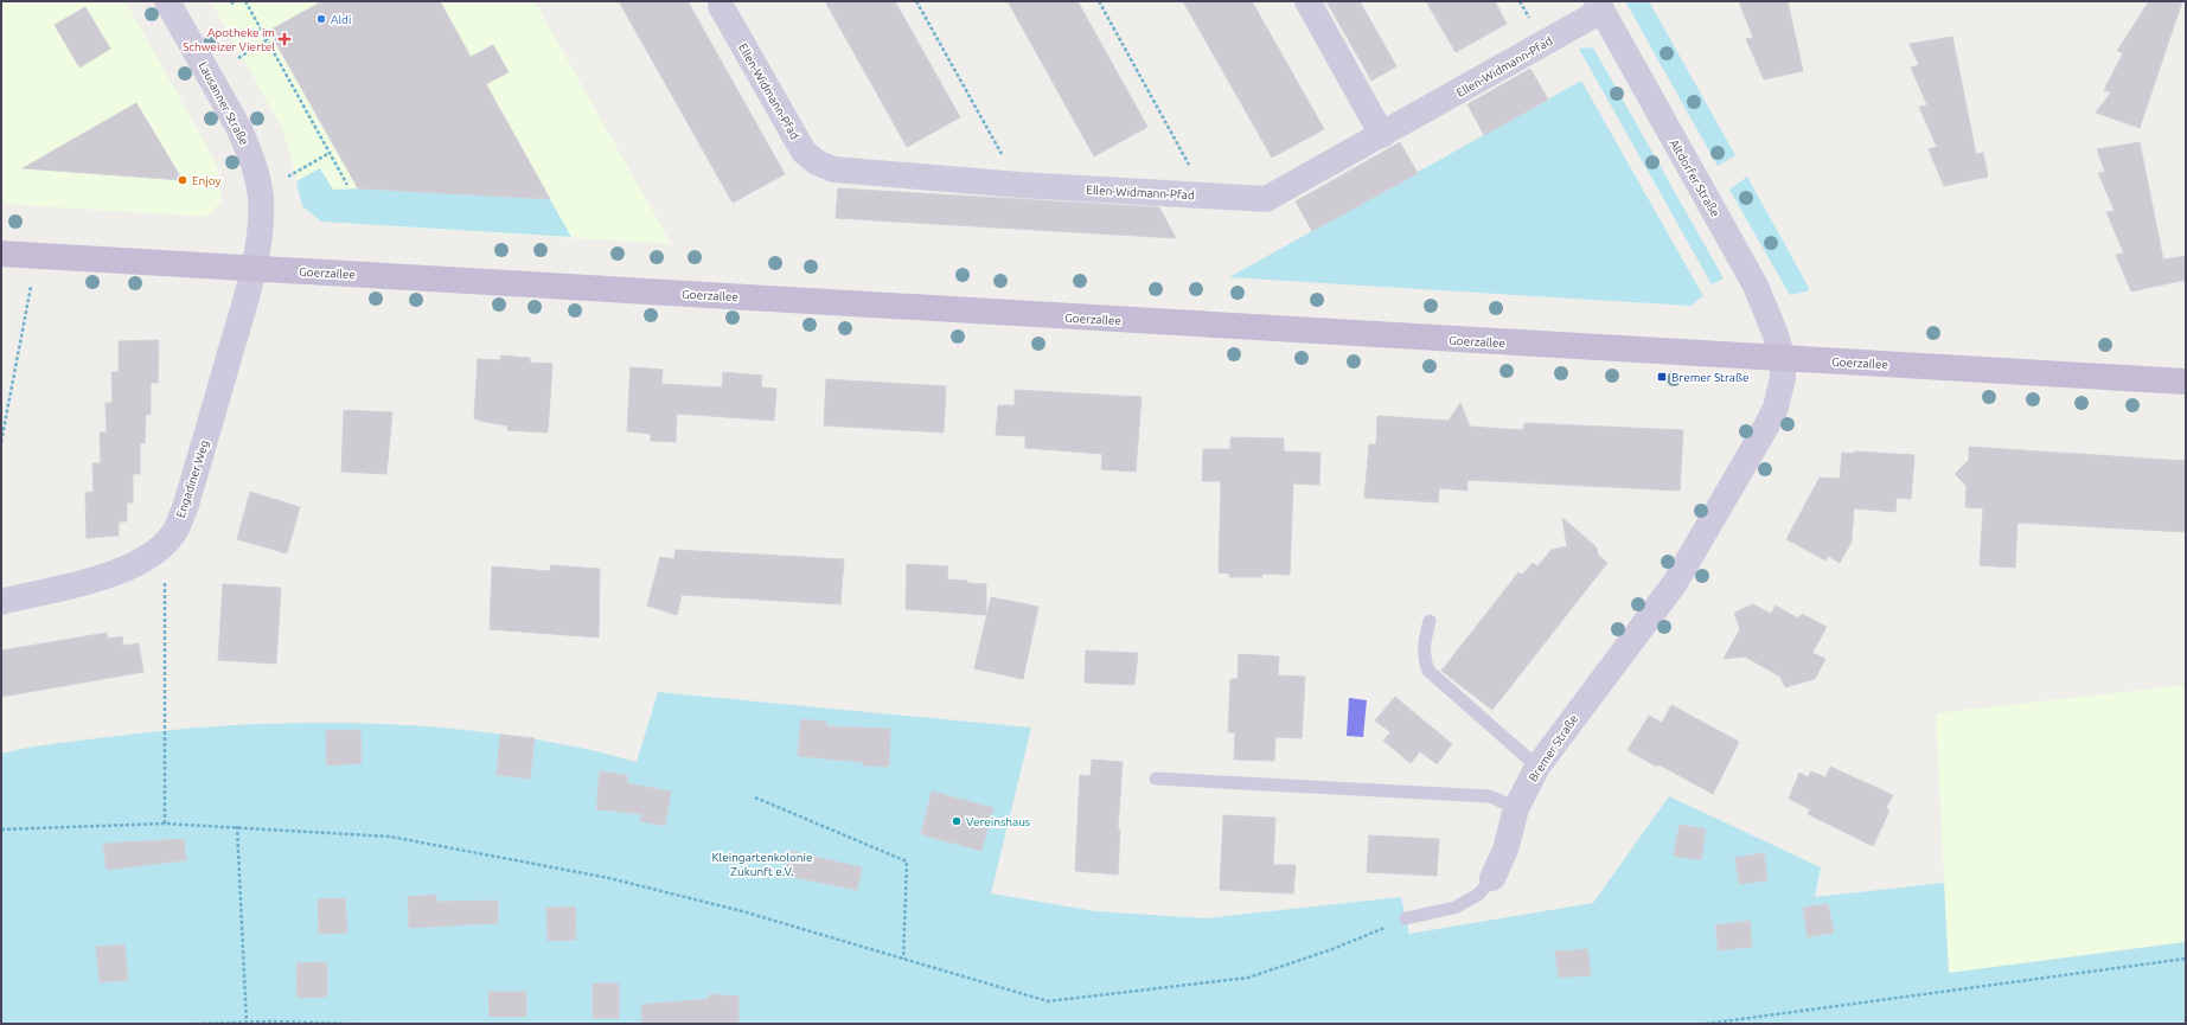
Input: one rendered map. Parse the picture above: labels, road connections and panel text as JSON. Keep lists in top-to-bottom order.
{
  "streets": {
    "main road": ["Goerzallee"],
    "street": [
      "Ellen-Widmann-Pfad",
      "Lausanner Straße",
      "Altdorfer Straße",
      "Engadiner Weg",
      "Bremer Straße"
    ]
  },
  "crossings": [
    ["Ellen-Widmann-Pfad", "Altdorfer Straße"],
    ["Lausanner Straße", "Goerzallee"],
    ["Lausanner Straße", "Engadiner Weg"],
    ["Altdorfer Straße", "Goerzallee"],
    ["Altdorfer Straße", "Bremer Straße"],
    ["Goerzallee", "Engadiner Weg"],
    ["Goerzallee", "Bremer Straße"]
  ],
  "parks": ["Kleingartenkolonie Zukunft e.V."],
  "places": {
    "other": ["Aldi", "Enjoy", "Vereinshaus"],
    "health": ["Apotheke im Schweizer Viertel"],
    "transit": ["Bremer Straße"]
  }
}
